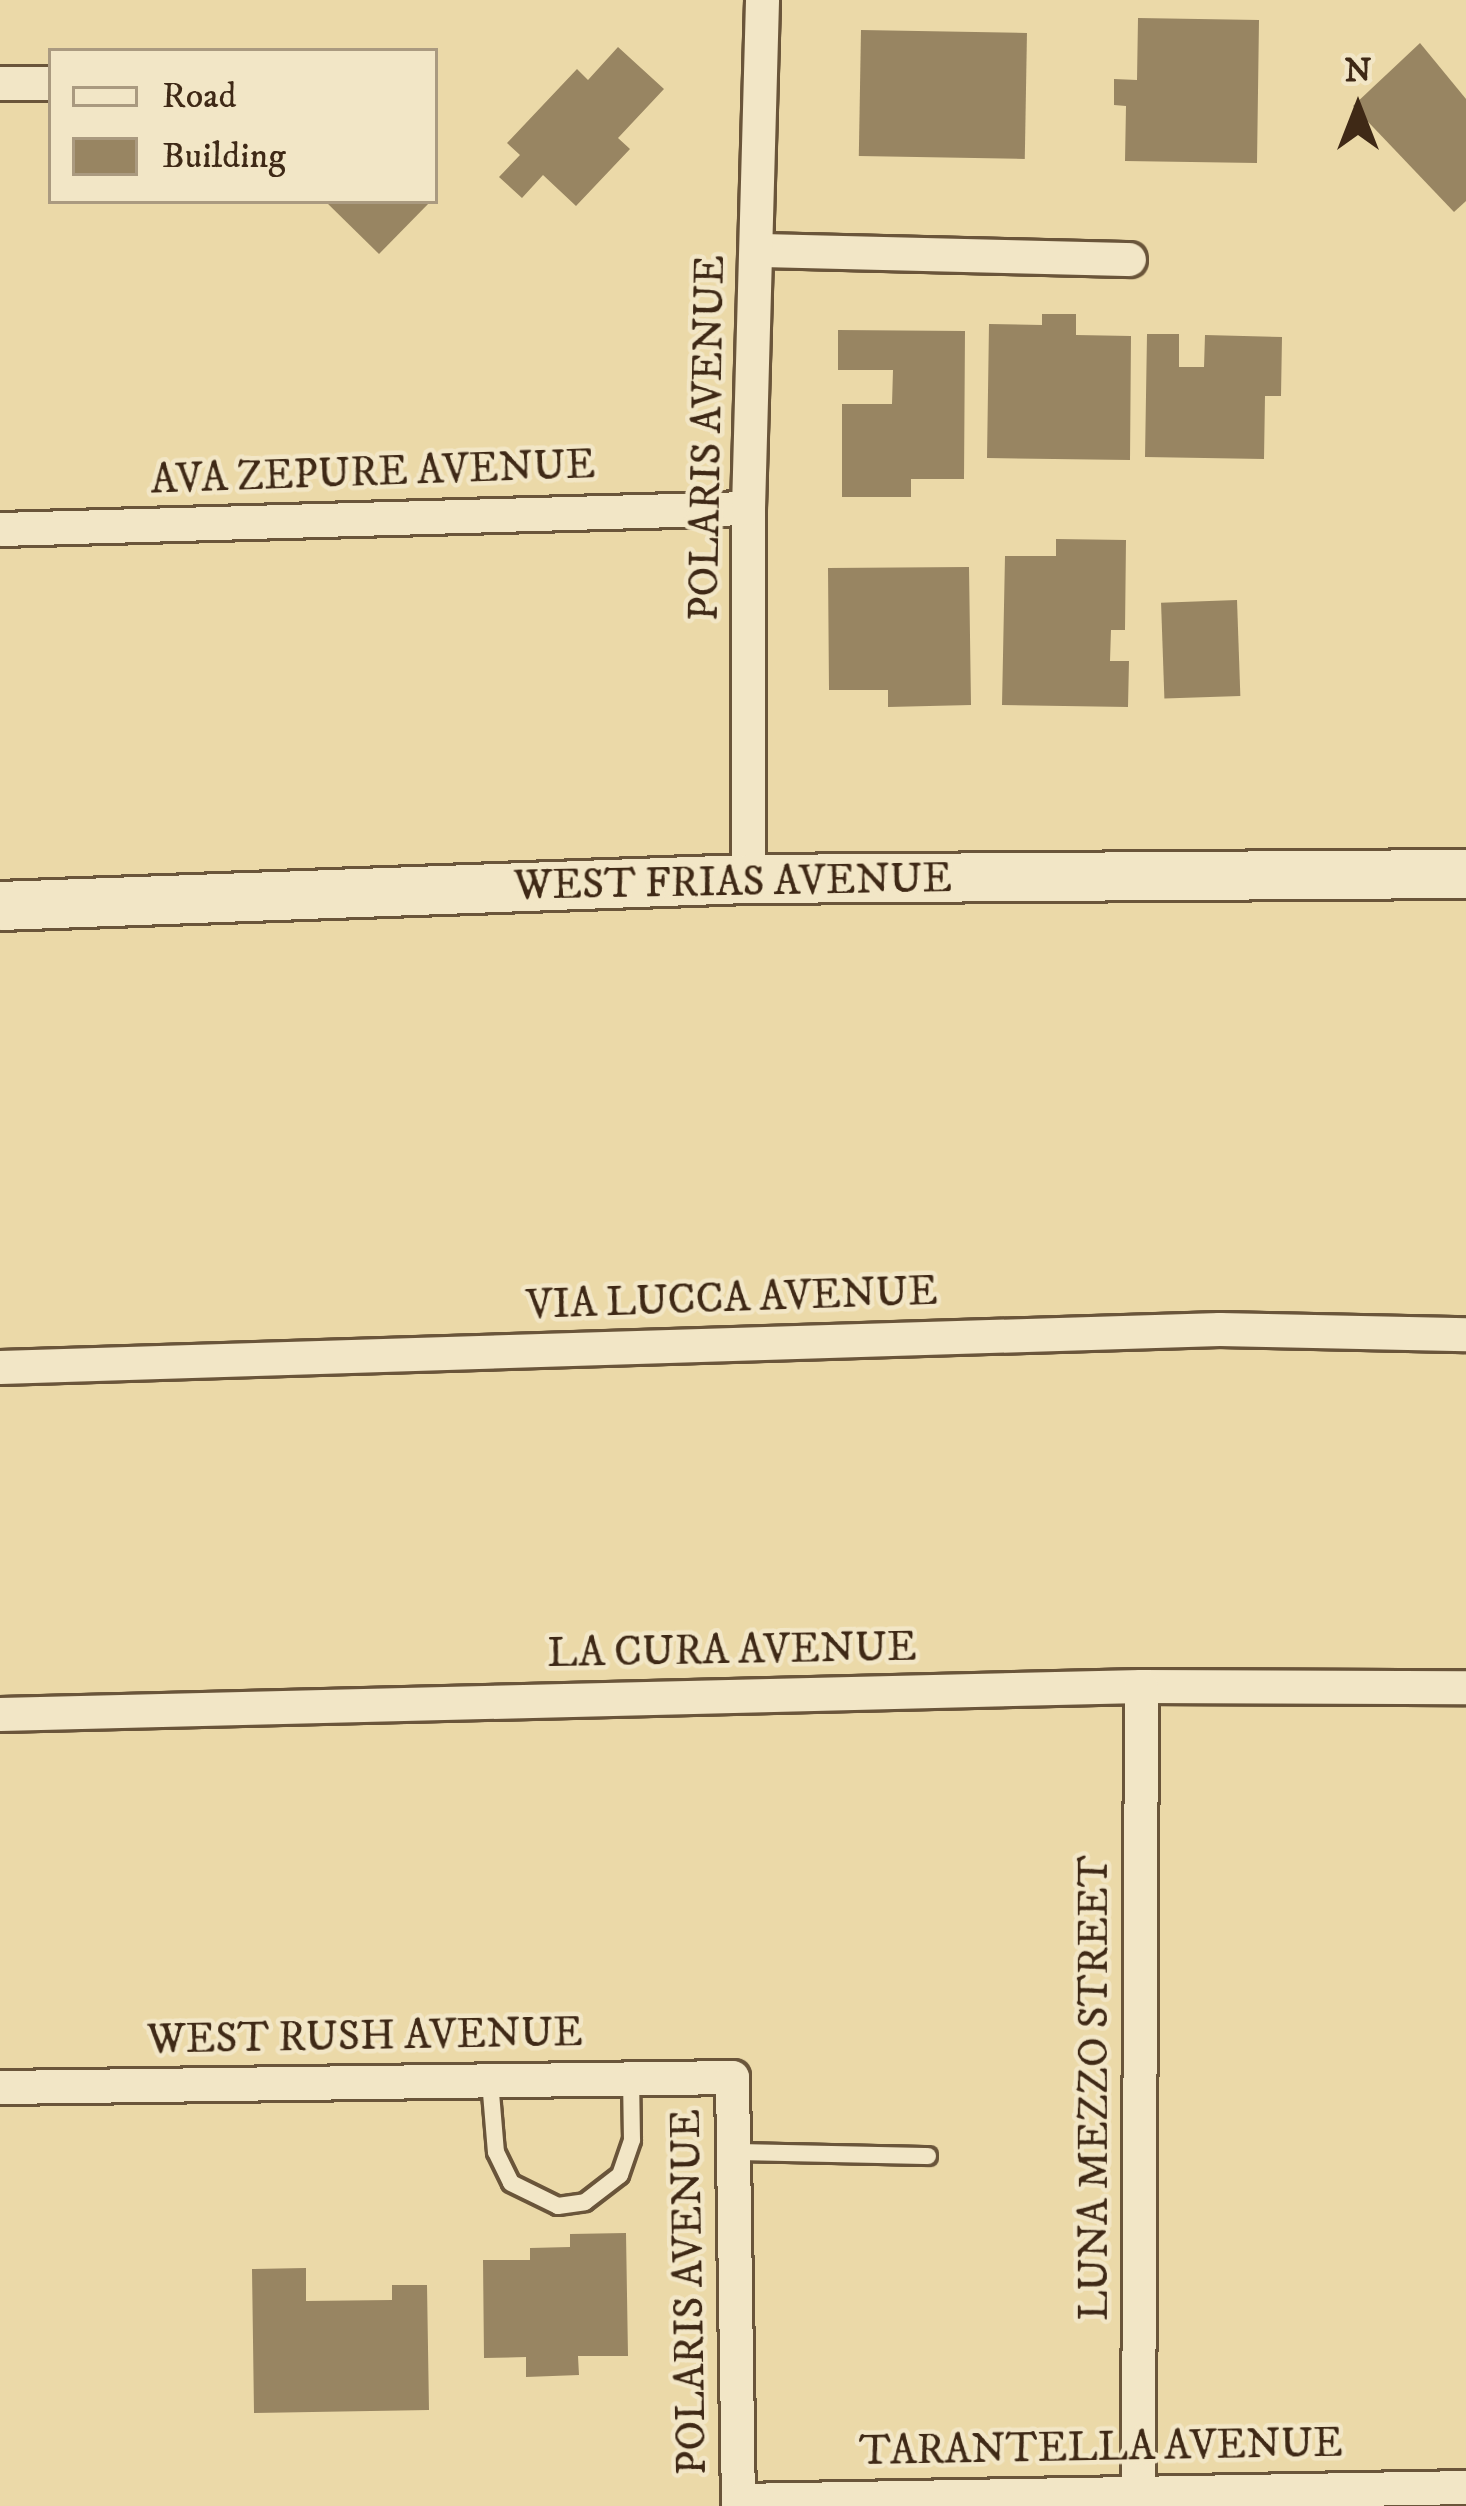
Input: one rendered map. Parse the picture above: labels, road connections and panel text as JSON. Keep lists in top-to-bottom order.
{
  "streets": {
    "street": [
      "POLARIS AVENUE",
      "AVA ZEPURE AVENUE",
      "WEST FRIAS AVENUE",
      "VIA LUCCA AVENUE",
      "LA CURA AVENUE",
      "WEST RUSH AVENUE",
      "LUNA MEZZO STREET",
      "TARANTELLA AVENUE"
    ]
  },
  "crossings": [
    ["POLARIS AVENUE", "AVA ZEPURE AVENUE"],
    ["POLARIS AVENUE", "WEST FRIAS AVENUE"],
    ["POLARIS AVENUE", "WEST RUSH AVENUE"],
    ["POLARIS AVENUE", "TARANTELLA AVENUE"],
    ["LA CURA AVENUE", "LUNA MEZZO STREET"],
    ["LUNA MEZZO STREET", "TARANTELLA AVENUE"]
  ],
  "legend": ["Road", "Building"],
  "north": "top"
}
